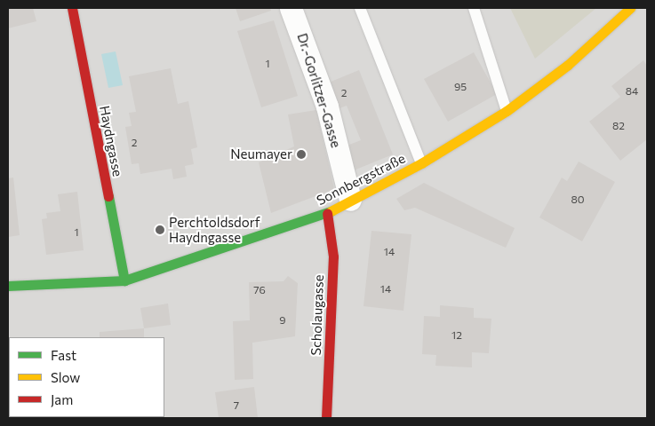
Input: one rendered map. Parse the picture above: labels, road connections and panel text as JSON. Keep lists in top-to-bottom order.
{
  "streets": {
    "street": [
      "Dr.-Gorlitzer-Gasse",
      "Haydngasse",
      "Sonnbergstraße",
      "Scholaugasse"
    ]
  },
  "crossings": [
    ["Dr.-Gorlitzer-Gasse", "Sonnbergstraße"],
    ["Haydngasse", "Sonnbergstraße"],
    ["Sonnbergstraße", "Scholaugasse"]
  ],
  "places": ["Neumayer", "Perchtoldsdorf Haydngasse"],
  "house_numbers": [
    "1",
    "95",
    "84",
    "2",
    "82",
    "2",
    "80",
    "1",
    "14",
    "14",
    "76",
    "9",
    "12",
    "7"
  ],
  "legend": ["Fast", "Slow", "Jam"]
}
